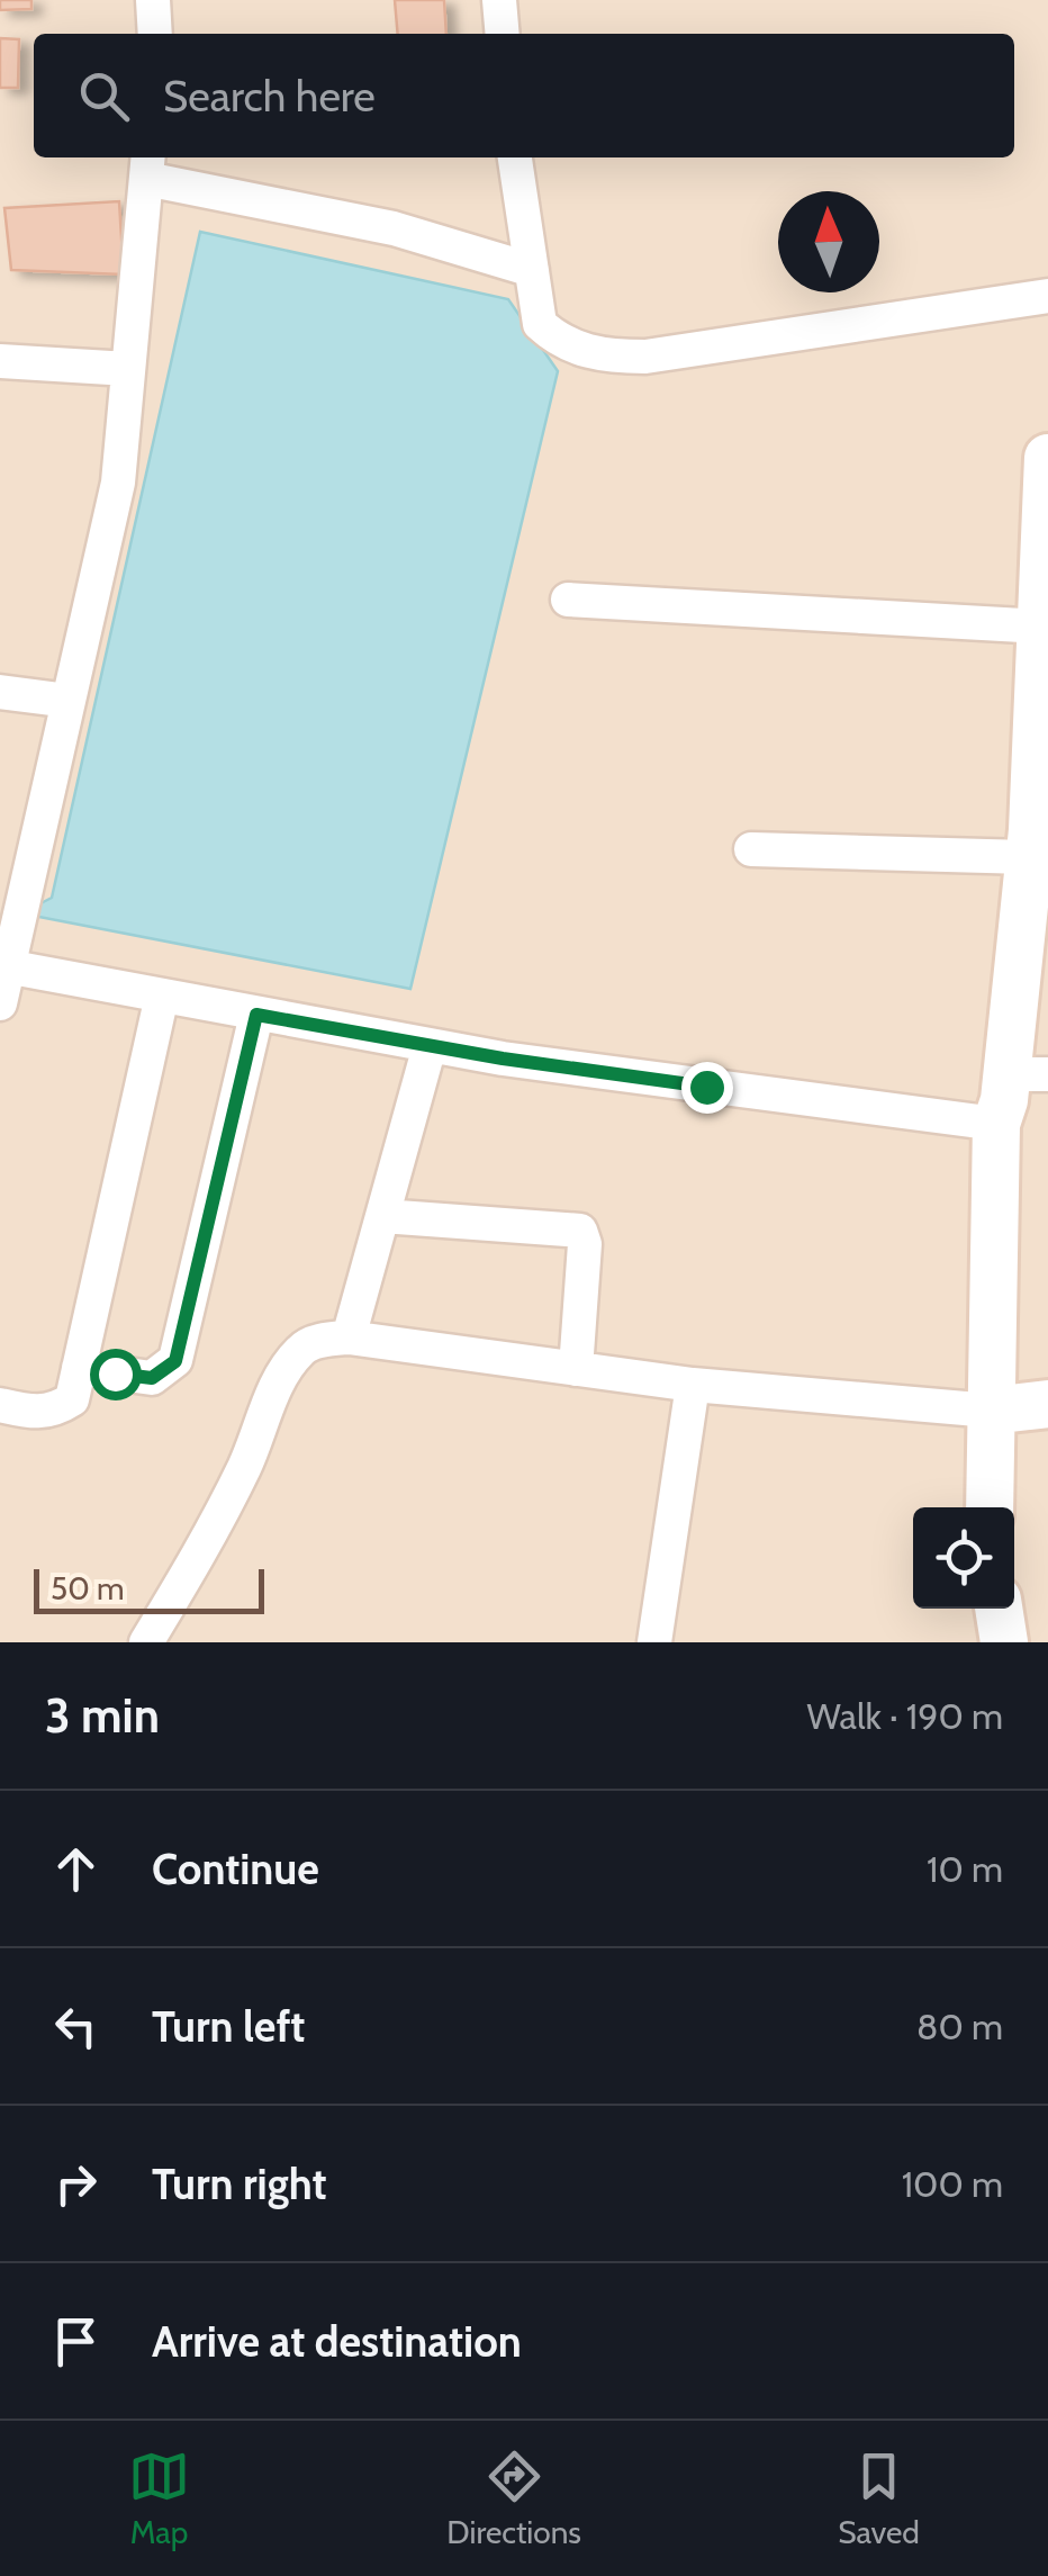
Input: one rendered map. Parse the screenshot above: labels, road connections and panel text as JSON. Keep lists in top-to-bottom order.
{
  "scale_bar": "50 m",
  "north": "top",
  "page": {
    "search": "Search here",
    "scale": "50 m",
    "heading": ["3 min", "Walk · 190 m"],
    "list": [
      ["Continue", "10 m"],
      ["Turn left", "80 m"],
      ["Turn right", "100 m"],
      "Arrive at destination"
    ],
    "nav": ["Map", "Directions", "Saved"]
  }
}
